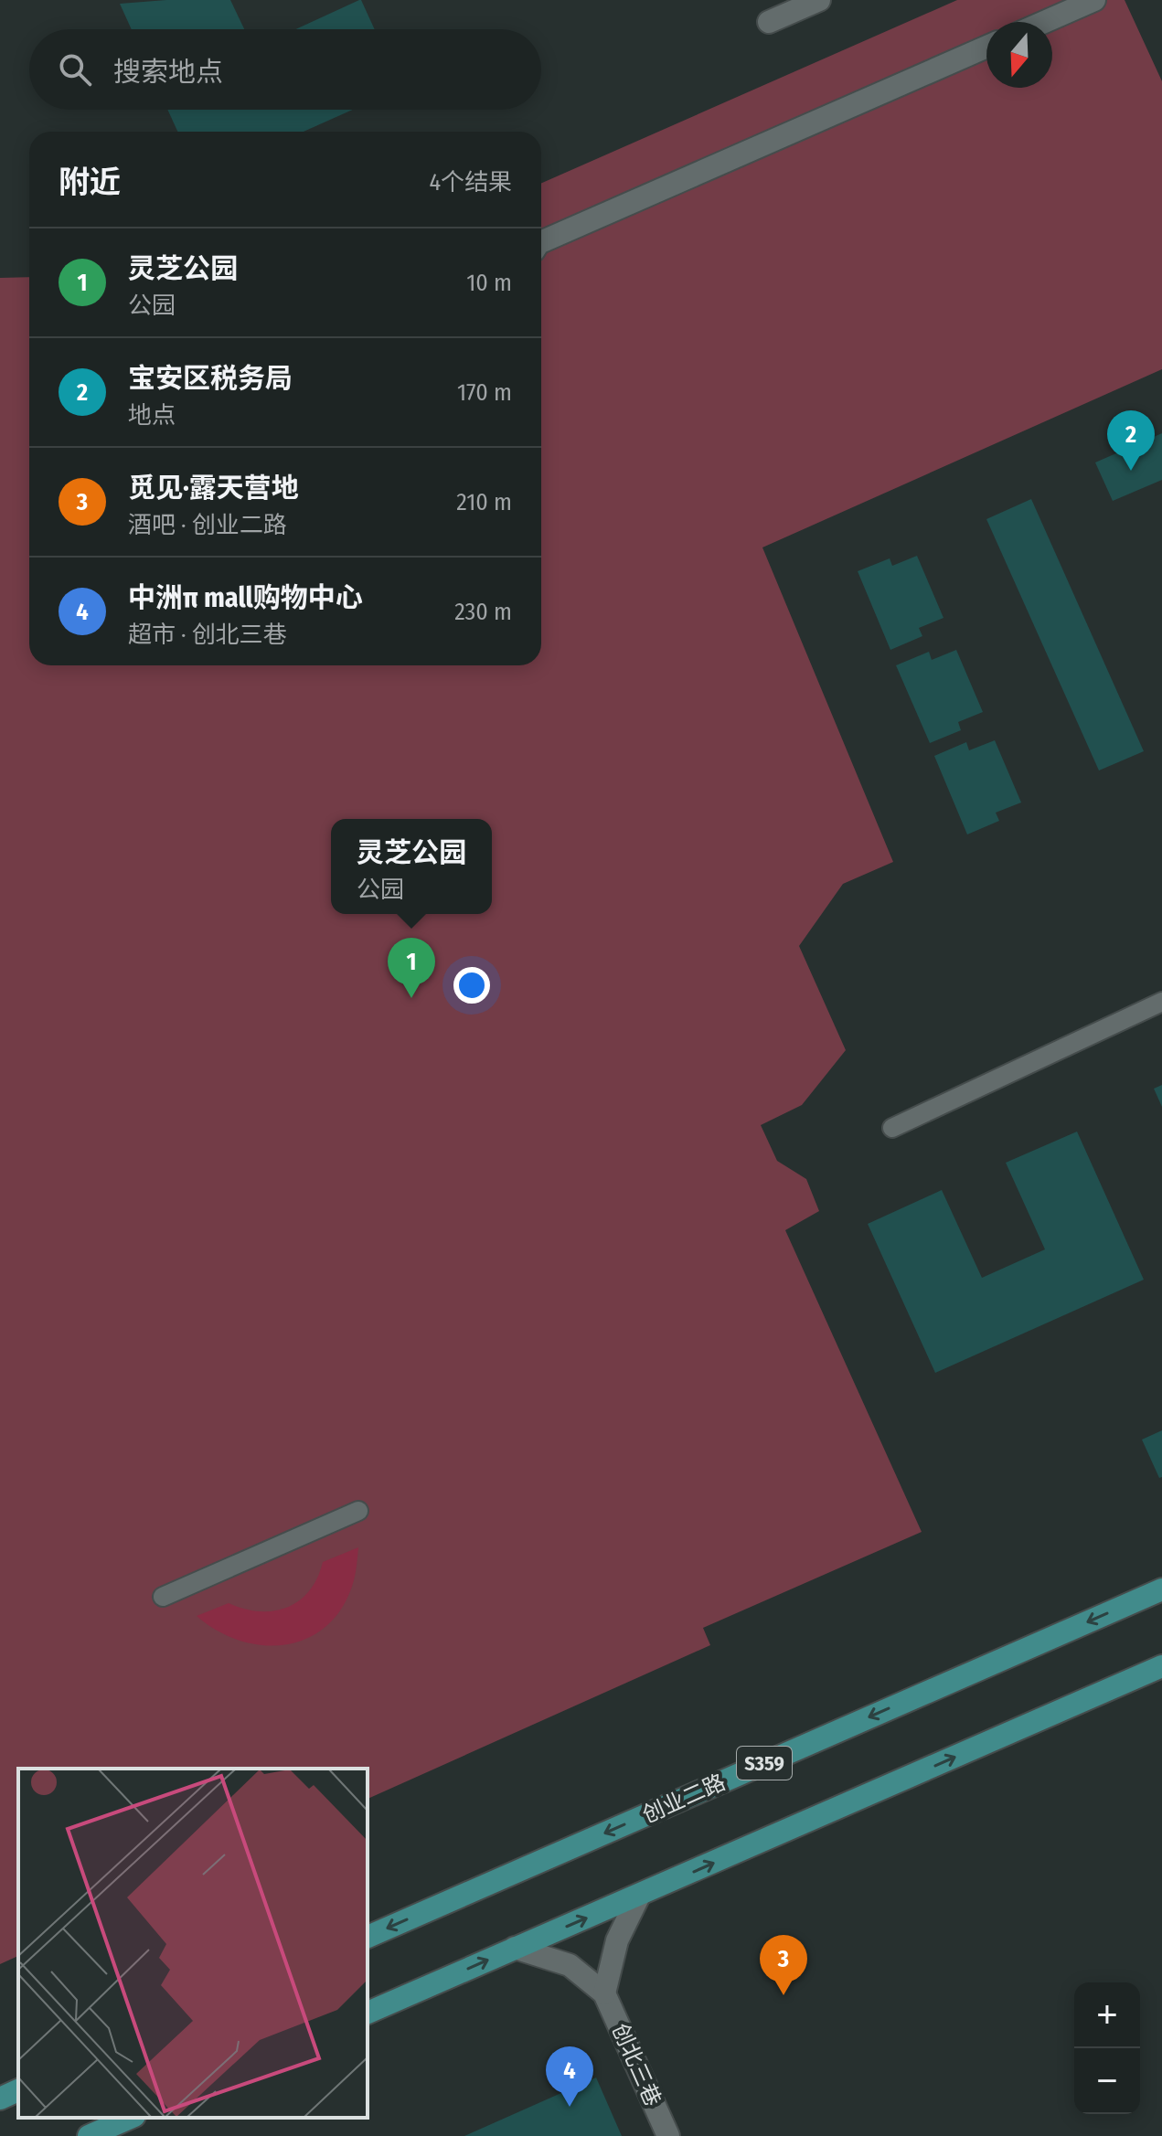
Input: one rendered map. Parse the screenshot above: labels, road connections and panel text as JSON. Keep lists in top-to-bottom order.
{
  "streets": {
    "main road": ["S359", "创业二路"],
    "street": ["创北三巷"]
  },
  "north": "bottom",
  "page": {
    "search": "搜索地点",
    "heading": ["附近", "4个结果"],
    "list": [
      {
        "mark": "1",
        "name": "灵芝公园",
        "note": "公园",
        "value": "10 m"
      },
      {
        "mark": "2",
        "name": "宝安区税务局",
        "note": "地点",
        "value": "170 m"
      },
      {
        "mark": "3",
        "name": "觅见·露天营地",
        "note": "酒吧 · 创业二路",
        "value": "210 m"
      },
      {
        "mark": "4",
        "name": "中洲π mall购物中心",
        "note": "超市 · 创北三巷",
        "value": "230 m"
      }
    ],
    "pins": [
      "2",
      "1",
      "3",
      "4"
    ],
    "popup": ["灵芝公园", "公园"],
    "map_buttons": ["+", "−"]
  }
}
